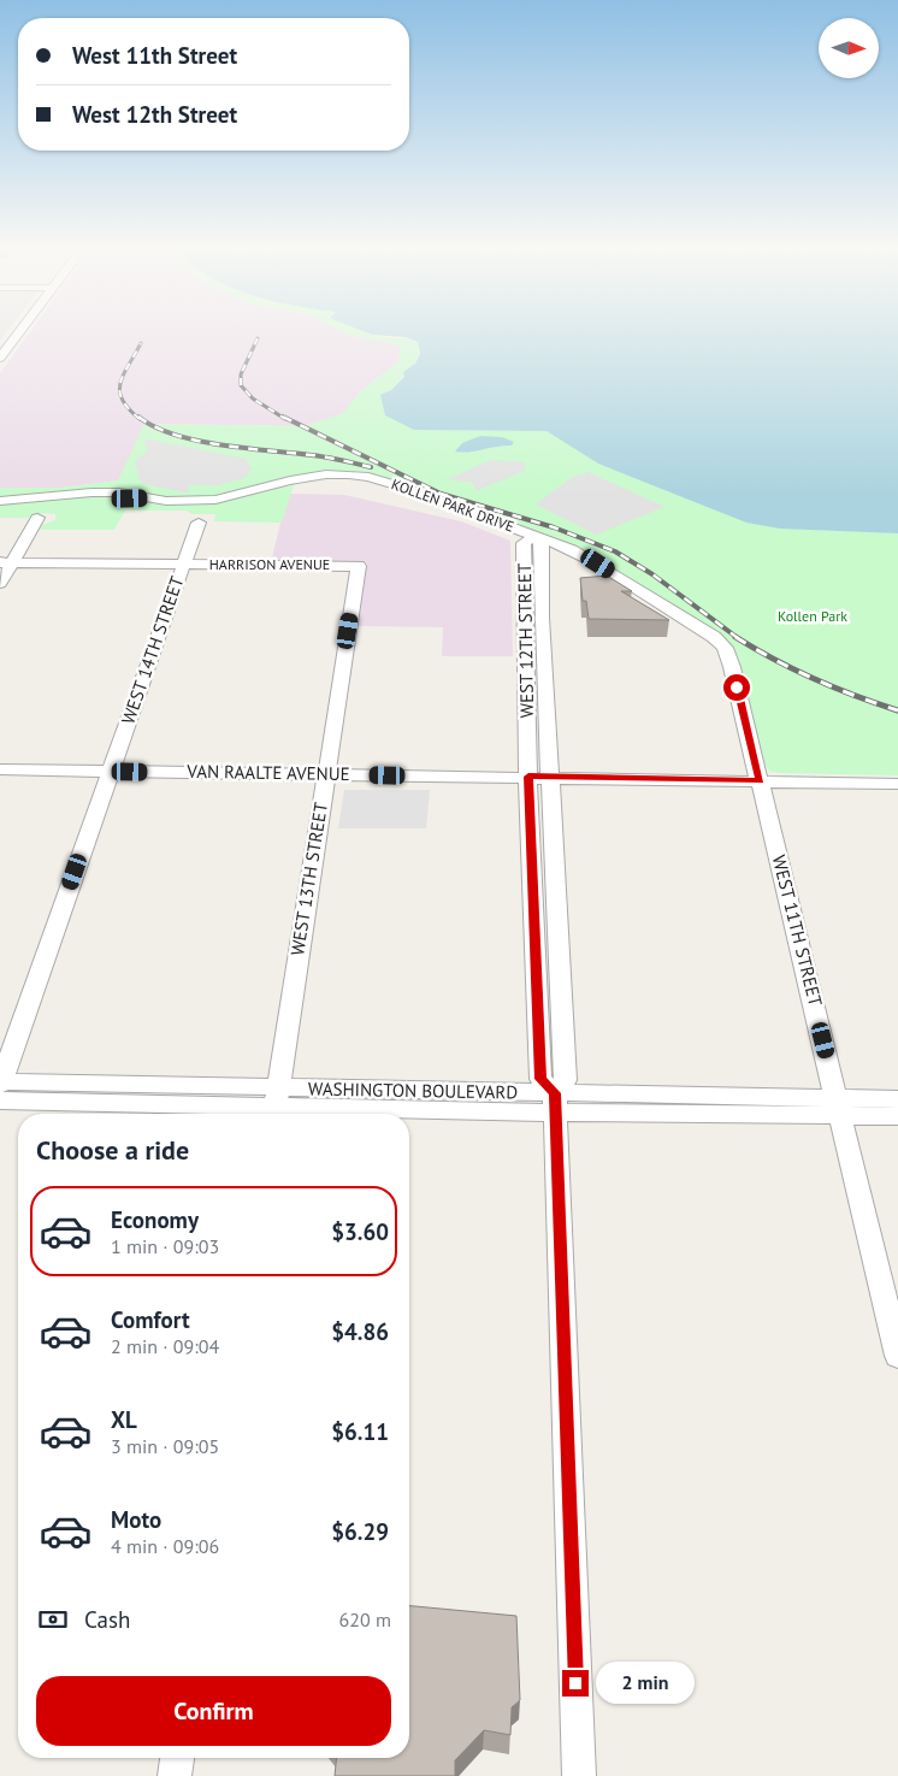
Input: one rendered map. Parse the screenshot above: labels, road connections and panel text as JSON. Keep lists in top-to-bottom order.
{
  "streets": {
    "street": [
      "KOLLEN PARK DRIVE",
      "HARRISON AVENUE",
      "WEST 12TH STREET",
      "WEST 14TH STREET",
      "VAN RAALTE AVENUE",
      "WEST 13TH STREET",
      "WEST 11TH STREET",
      "WASHINGTON BOULEVARD"
    ]
  },
  "crossings": [
    ["KOLLEN PARK DRIVE", "WEST 12TH STREET"],
    ["KOLLEN PARK DRIVE", "WEST 11TH STREET"],
    ["HARRISON AVENUE", "WEST 14TH STREET"],
    ["HARRISON AVENUE", "WEST 13TH STREET"],
    ["WEST 12TH STREET", "VAN RAALTE AVENUE"],
    ["WEST 12TH STREET", "WASHINGTON BOULEVARD"],
    ["WEST 14TH STREET", "VAN RAALTE AVENUE"],
    ["WEST 14TH STREET", "WASHINGTON BOULEVARD"],
    ["VAN RAALTE AVENUE", "WEST 13TH STREET"],
    ["VAN RAALTE AVENUE", "WEST 11TH STREET"],
    ["WEST 13TH STREET", "WASHINGTON BOULEVARD"],
    ["WEST 11TH STREET", "WASHINGTON BOULEVARD"]
  ],
  "parks": ["Kollen Park"],
  "north": "right",
  "page": {
    "banner": ["West 11th Street", "West 12th Street"],
    "heading": "Choose a ride",
    "list": [
      {
        "name": "Economy",
        "note": "1 min · 09:03",
        "value": "$3.60"
      },
      {
        "name": "Comfort",
        "note": "2 min · 09:04",
        "value": "$4.86"
      },
      {
        "name": "XL",
        "note": "3 min · 09:05",
        "value": "$6.11"
      },
      {
        "name": "Moto",
        "note": "4 min · 09:06",
        "value": "$6.29"
      }
    ],
    "pay": ["Cash", "620 m"],
    "bubble": "2 min",
    "buttons": "Confirm"
  }
}
